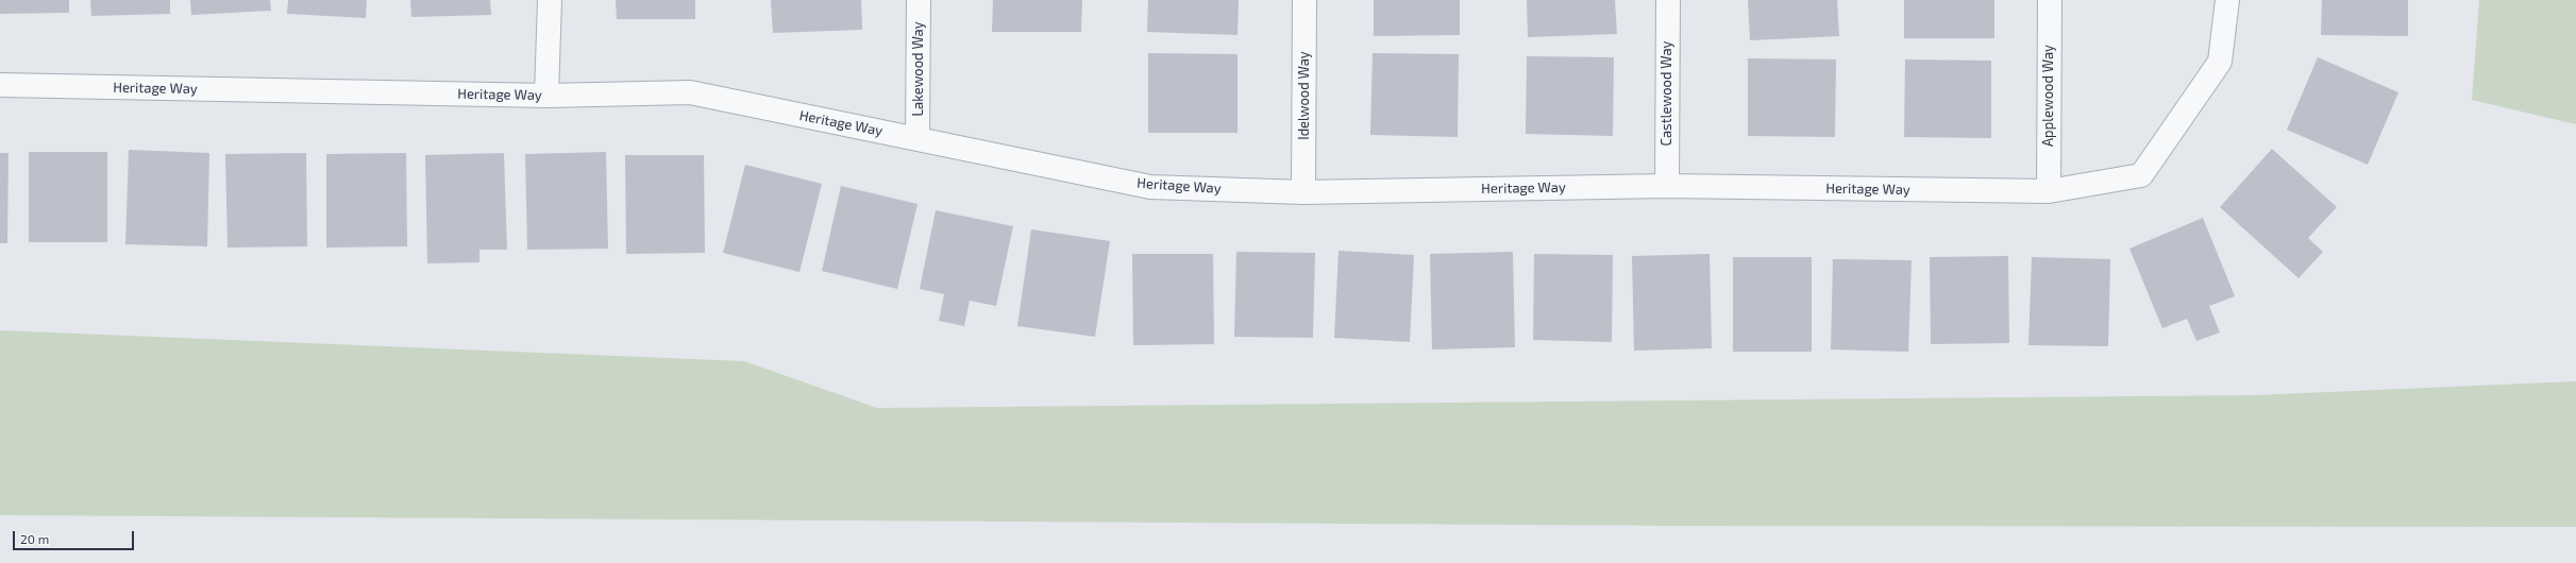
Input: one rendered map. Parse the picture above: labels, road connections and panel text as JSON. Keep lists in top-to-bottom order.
{
  "streets": {
    "street": [
      "Lakewood Way",
      "Heritage Way",
      "Castlewood Way",
      "Idelwood Way",
      "Applewood Way"
    ]
  },
  "crossings": [
    ["Lakewood Way", "Heritage Way"],
    ["Heritage Way", "Castlewood Way"],
    ["Heritage Way", "Idelwood Way"],
    ["Heritage Way", "Applewood Way"]
  ],
  "scale_bar": "20 m"
}
